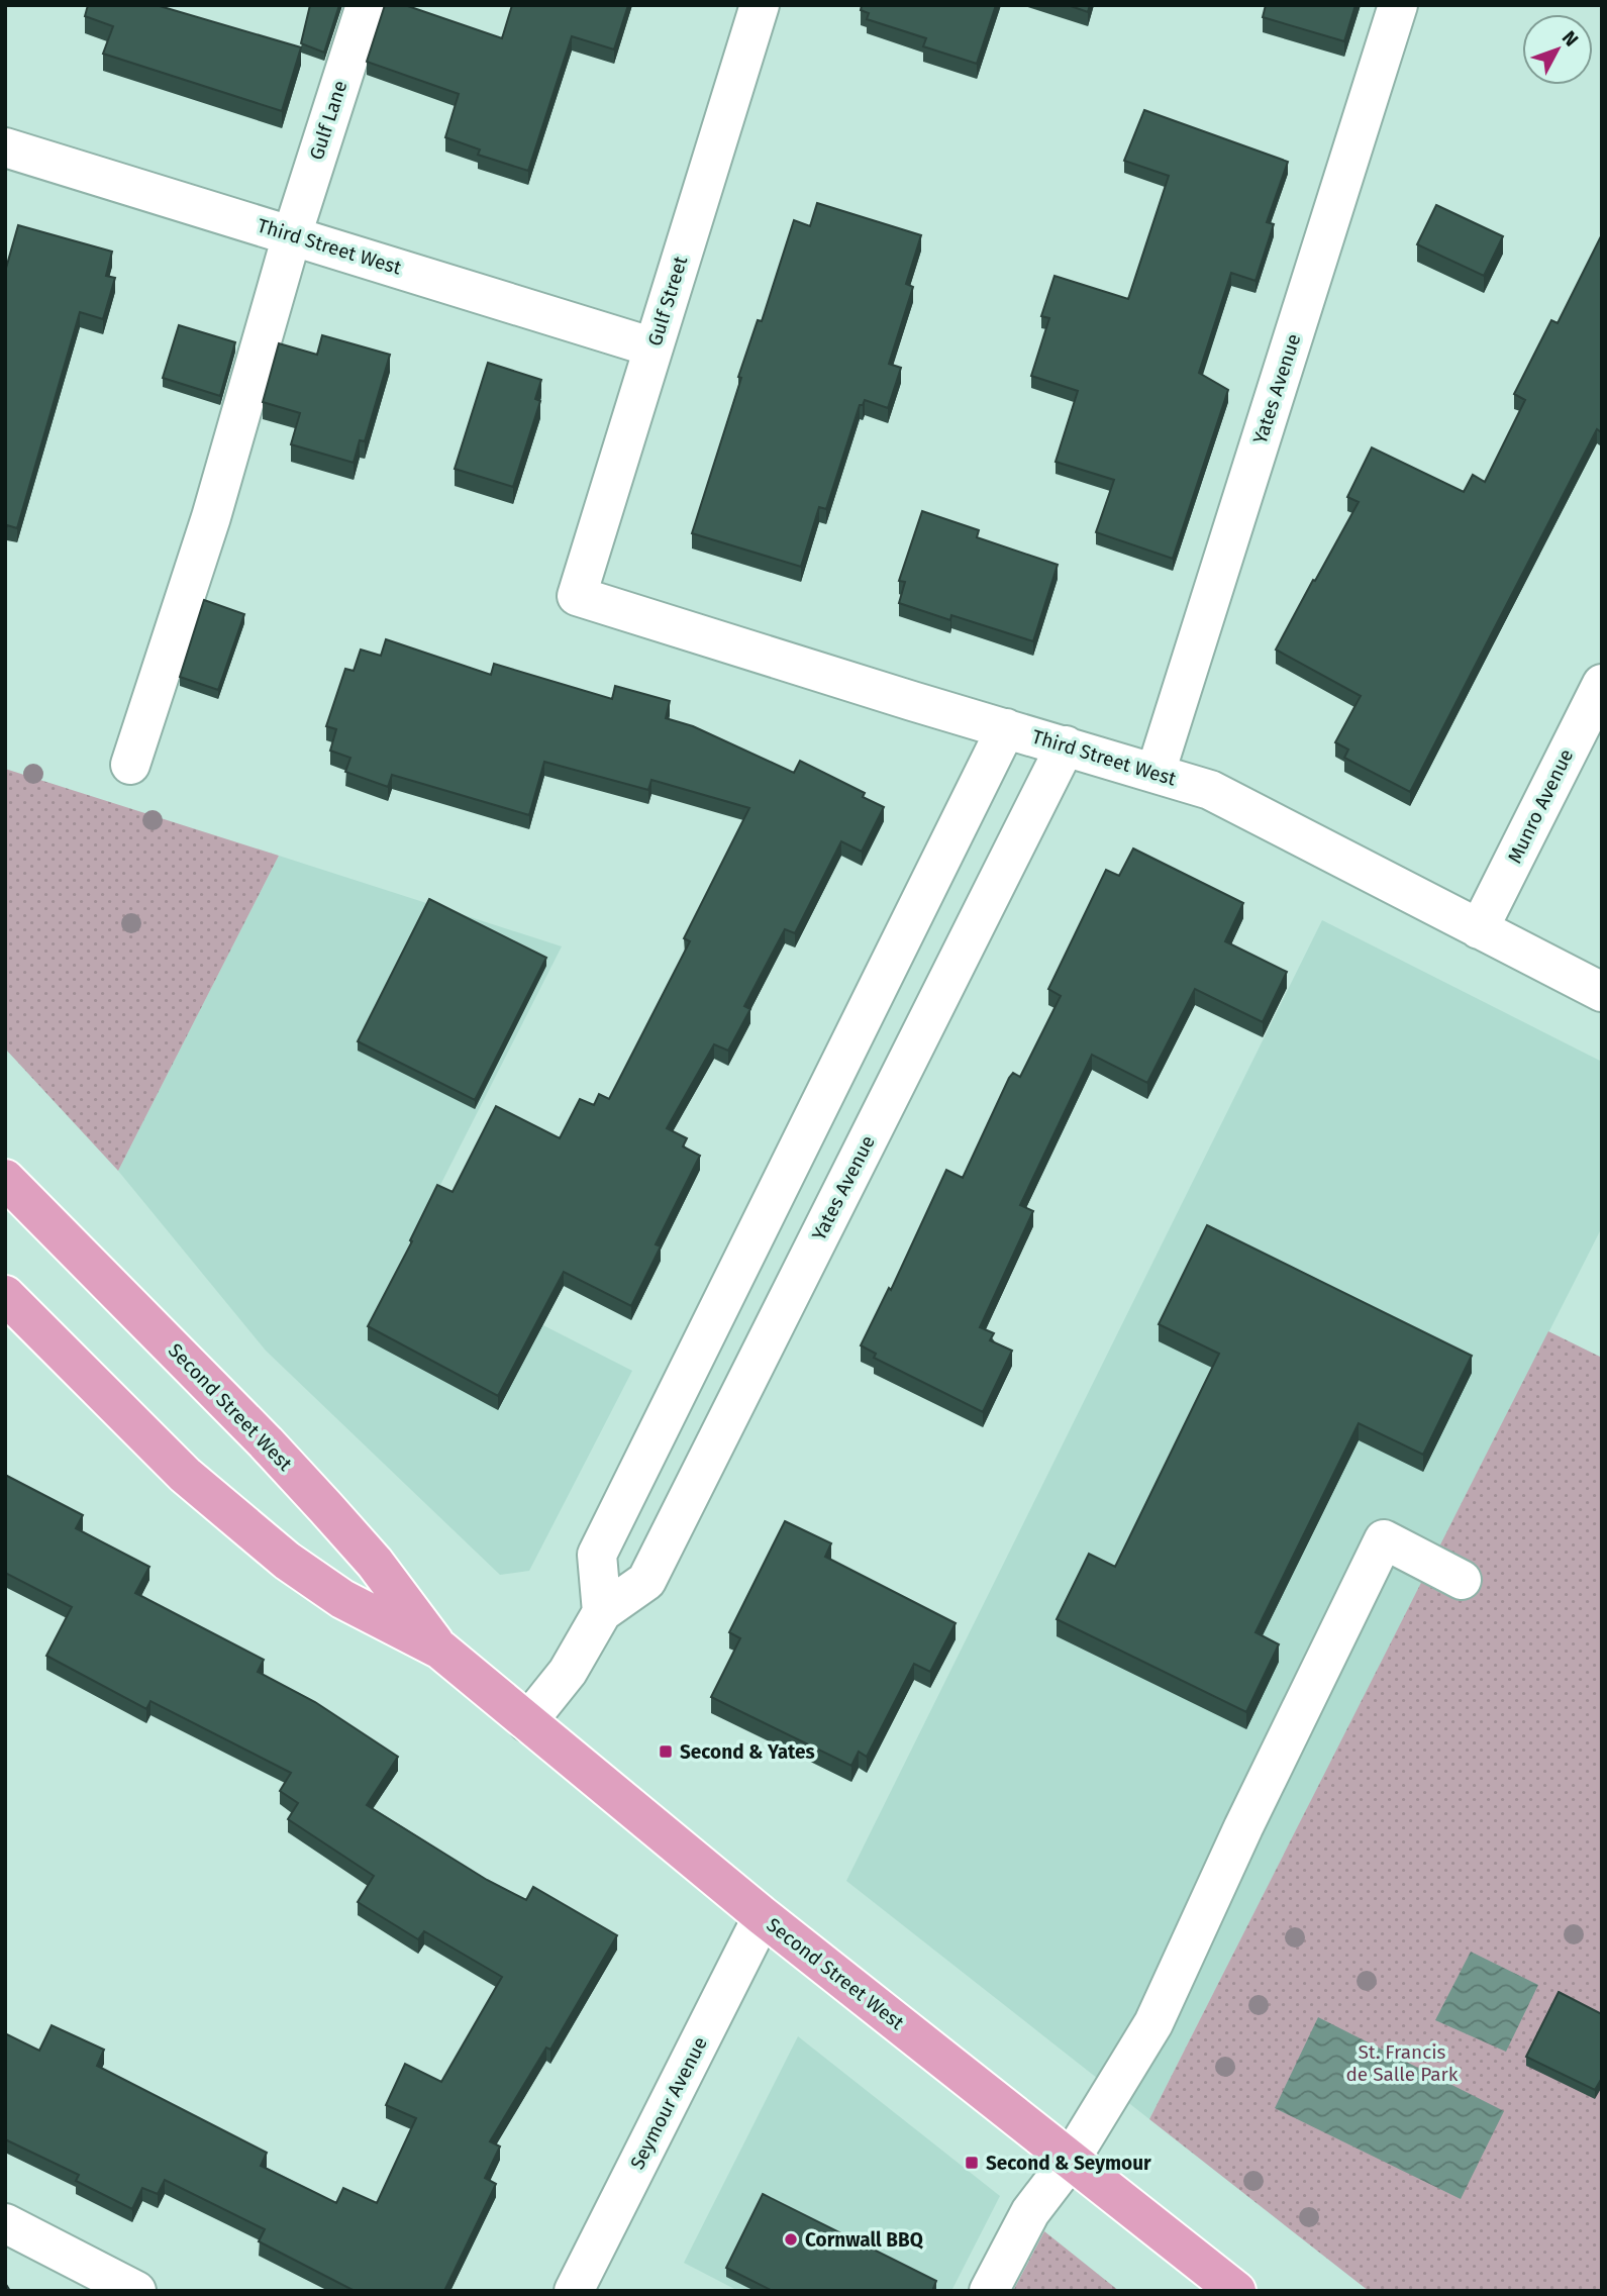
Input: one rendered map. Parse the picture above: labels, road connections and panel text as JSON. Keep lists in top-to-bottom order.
{
  "streets": {
    "main road": ["Second Street West"],
    "street": [
      "Gulf Lane",
      "Third Street West",
      "Gulf Street",
      "Yates Avenue",
      "Munro Avenue",
      "Seymour Avenue"
    ]
  },
  "crossings": [
    ["Gulf Lane", "Third Street West"],
    ["Third Street West", "Gulf Street"],
    ["Third Street West", "Yates Avenue"],
    ["Third Street West", "Munro Avenue"],
    ["Yates Avenue", "Second Street West"],
    ["Second Street West", "Seymour Avenue"]
  ],
  "parks": ["St. Francis de Salle Park"],
  "places": {
    "transit": ["Second & Yates", "Second & Seymour"],
    "other": ["Cornwall BBQ"]
  },
  "north": "top right"
}
